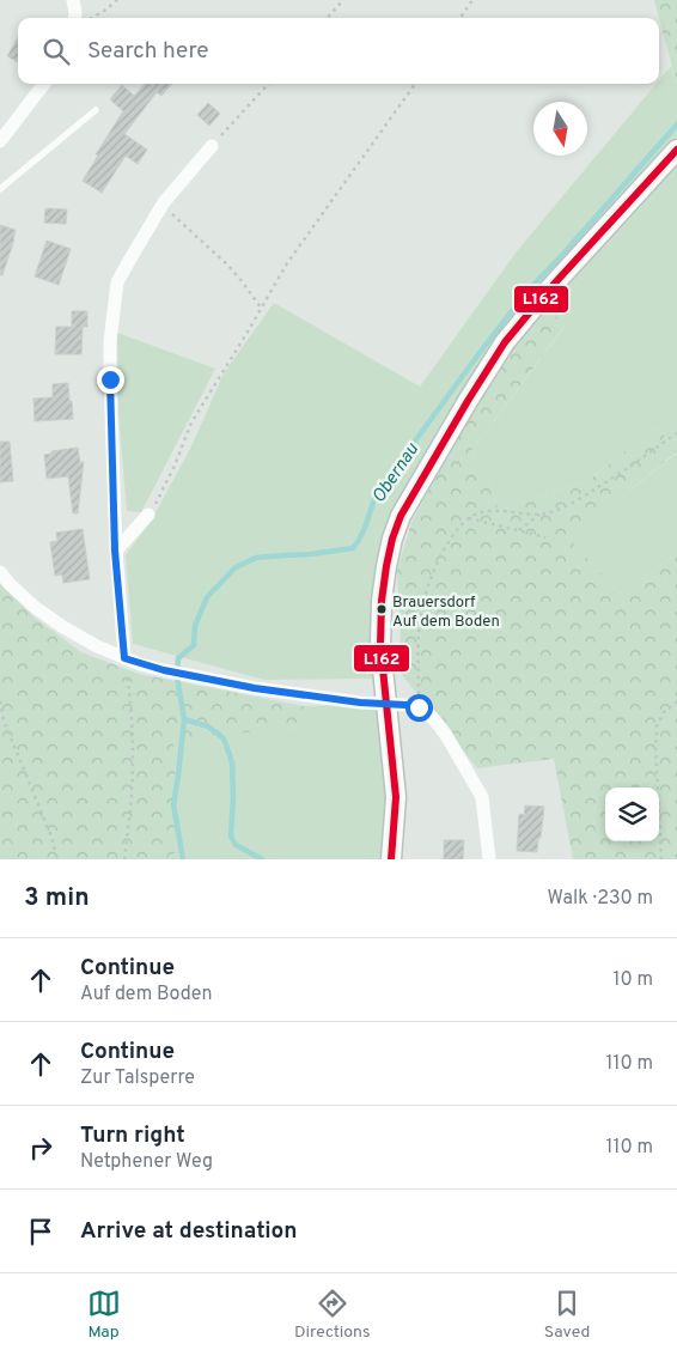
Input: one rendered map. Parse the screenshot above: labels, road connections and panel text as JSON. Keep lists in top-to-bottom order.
{
  "water": ["Obernau"],
  "places": ["Brauersdorf Auf dem Boden"],
  "lines": ["transit line L162"],
  "north": "bottom",
  "page": {
    "search": "Search here",
    "heading": ["3 min", "Walk · 230 m"],
    "list": [
      ["Continue", "Auf dem Boden", "10 m"],
      ["Continue", "Zur Talsperre", "110 m"],
      ["Turn right", "Netphener Weg", "110 m"],
      "Arrive at destination"
    ],
    "nav": ["Map", "Directions", "Saved"]
  }
}
